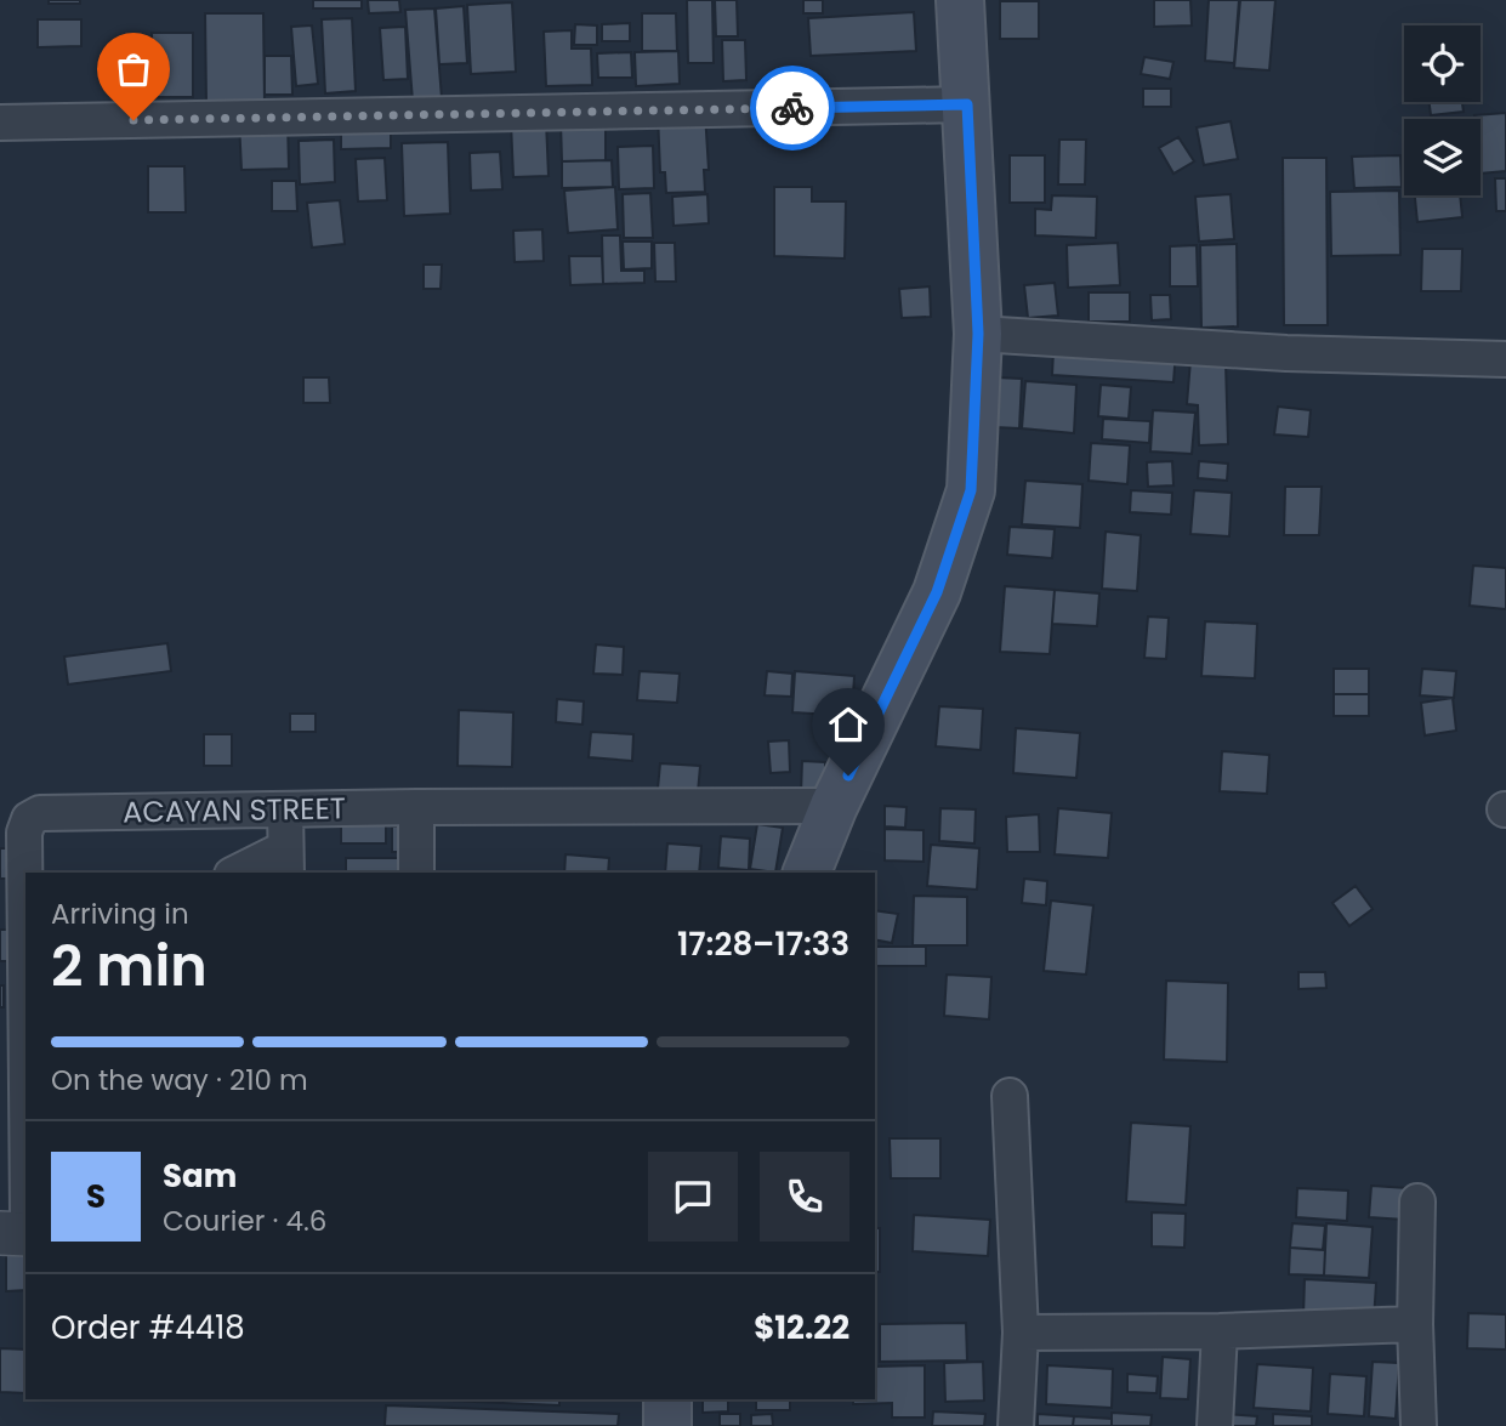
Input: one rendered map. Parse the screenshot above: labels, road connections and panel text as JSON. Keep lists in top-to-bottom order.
{
  "streets": {
    "street": ["ACAYAN STREET"]
  },
  "page": {
    "heading": ["2 min", "Arriving in", "17:28–17:33"],
    "panel": [
      "Sam",
      "Courier · 4.6",
      "Order #4418",
      "$12.22"
    ],
    "bar": "On the way · 210 m",
    "round": "S"
  }
}
